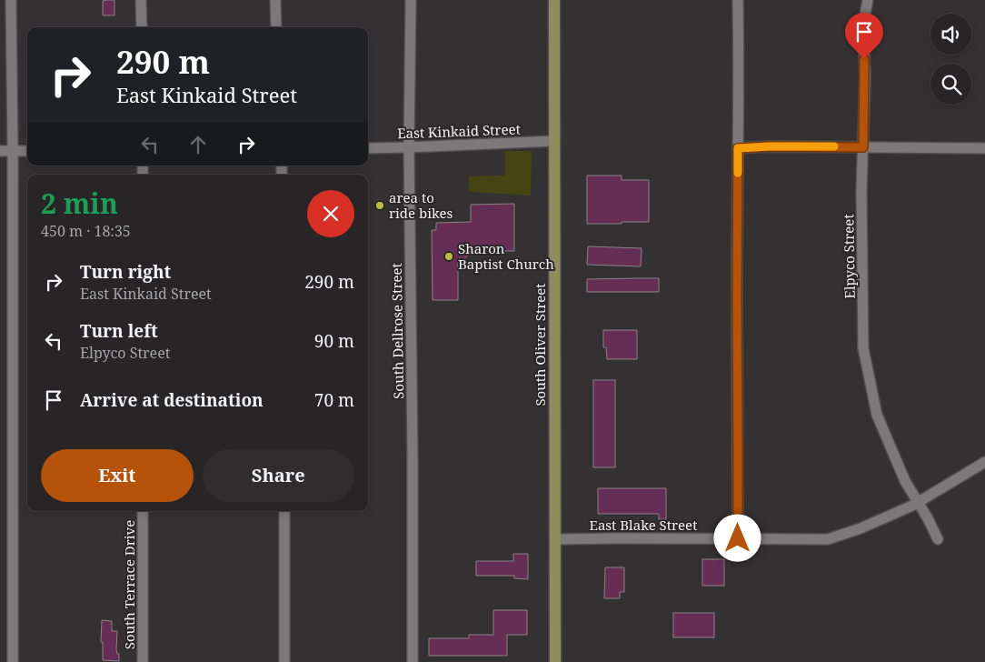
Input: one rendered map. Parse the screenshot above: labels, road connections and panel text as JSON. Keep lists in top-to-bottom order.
{
  "streets": {
    "main road": ["South Oliver Street"],
    "street": [
      "East Kinkaid Street",
      "Elpyco Street",
      "South Dellrose Street",
      "East Blake Street",
      "South Terrace Drive"
    ]
  },
  "crossings": [
    ["East Kinkaid Street", "South Dellrose Street"],
    ["East Kinkaid Street", "South Oliver Street"],
    ["Elpyco Street", "East Blake Street"],
    ["South Oliver Street", "East Blake Street"]
  ],
  "places": ["area to ride bikes", "Sharon Baptist Church"],
  "page": {
    "turn": ["290 m", "East Kinkaid Street"],
    "heading": ["2 min", "450 m · 18:35"],
    "list": [
      {
        "name": "Turn right",
        "note": "East Kinkaid Street",
        "value": "290 m"
      },
      {
        "name": "Turn left",
        "note": "Elpyco Street",
        "value": "90 m"
      },
      {
        "name": "Arrive at destination",
        "value": "70 m"
      }
    ],
    "buttons": ["Exit", "Share"]
  }
}
